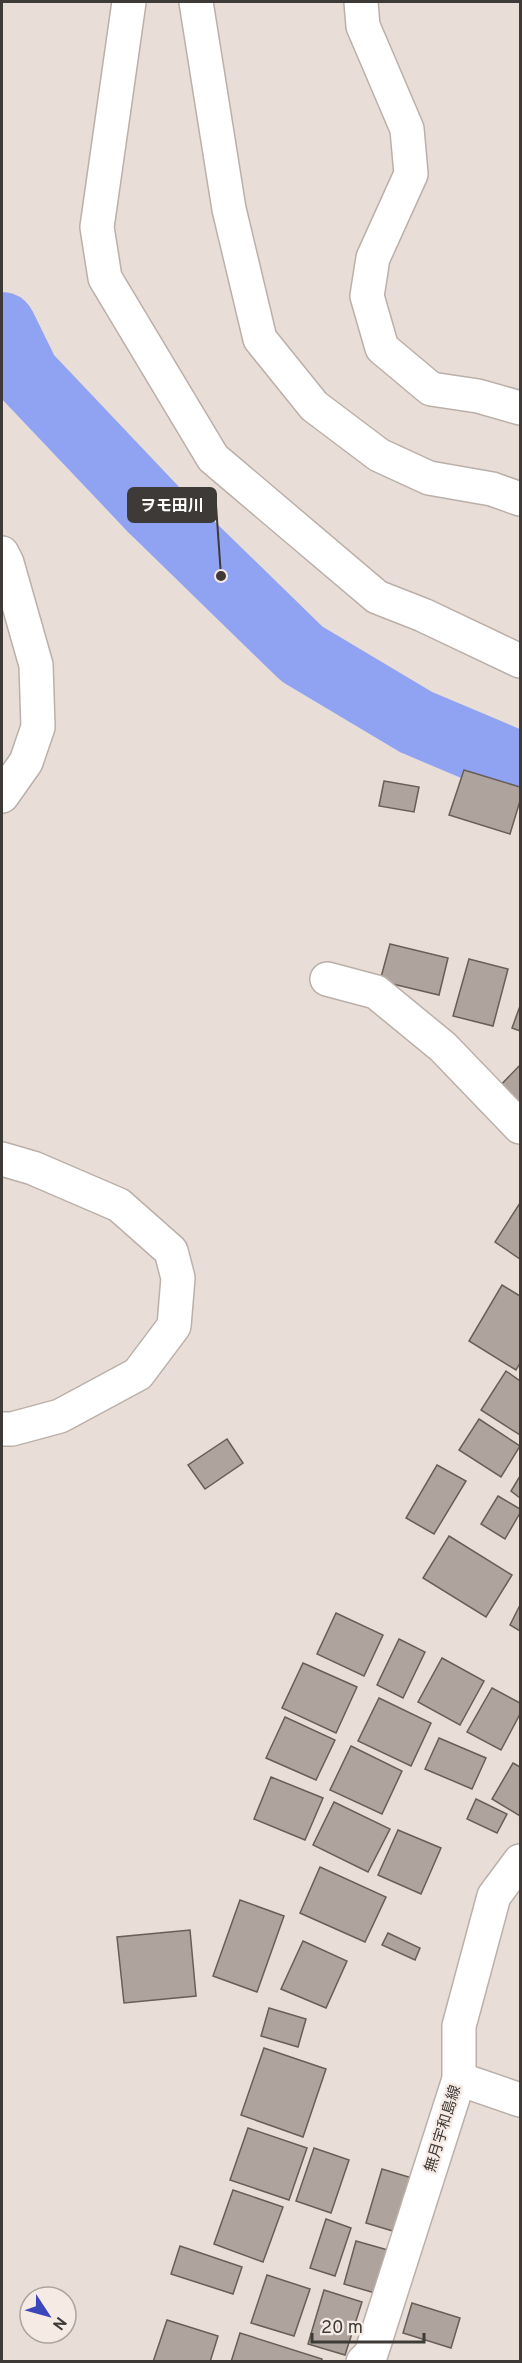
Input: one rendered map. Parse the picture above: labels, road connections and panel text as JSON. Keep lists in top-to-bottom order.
{
  "streets": {
    "street": ["無月宇和島線"]
  },
  "places": ["ヲモ田川"],
  "scale_bar": "20 m",
  "north": "bottom right"
}
